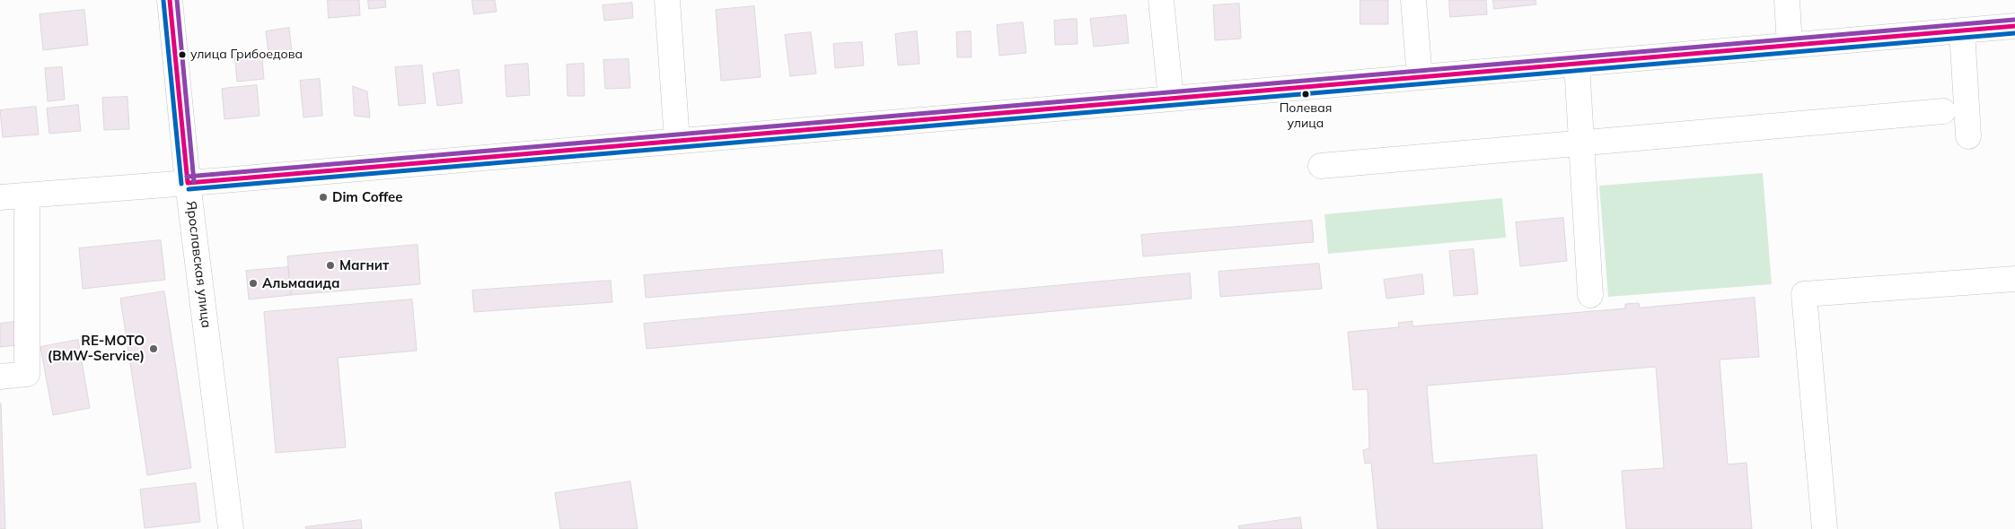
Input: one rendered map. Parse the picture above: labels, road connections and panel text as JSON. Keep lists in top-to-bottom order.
{
  "streets": {
    "street": ["Ярославская улица"]
  },
  "places": [
    "улица Грибоедова",
    "Полевая улица",
    "Dim Coffee",
    "Магнит",
    "Альмааида",
    "RE-MOTO (BMW-Service)"
  ]
}
